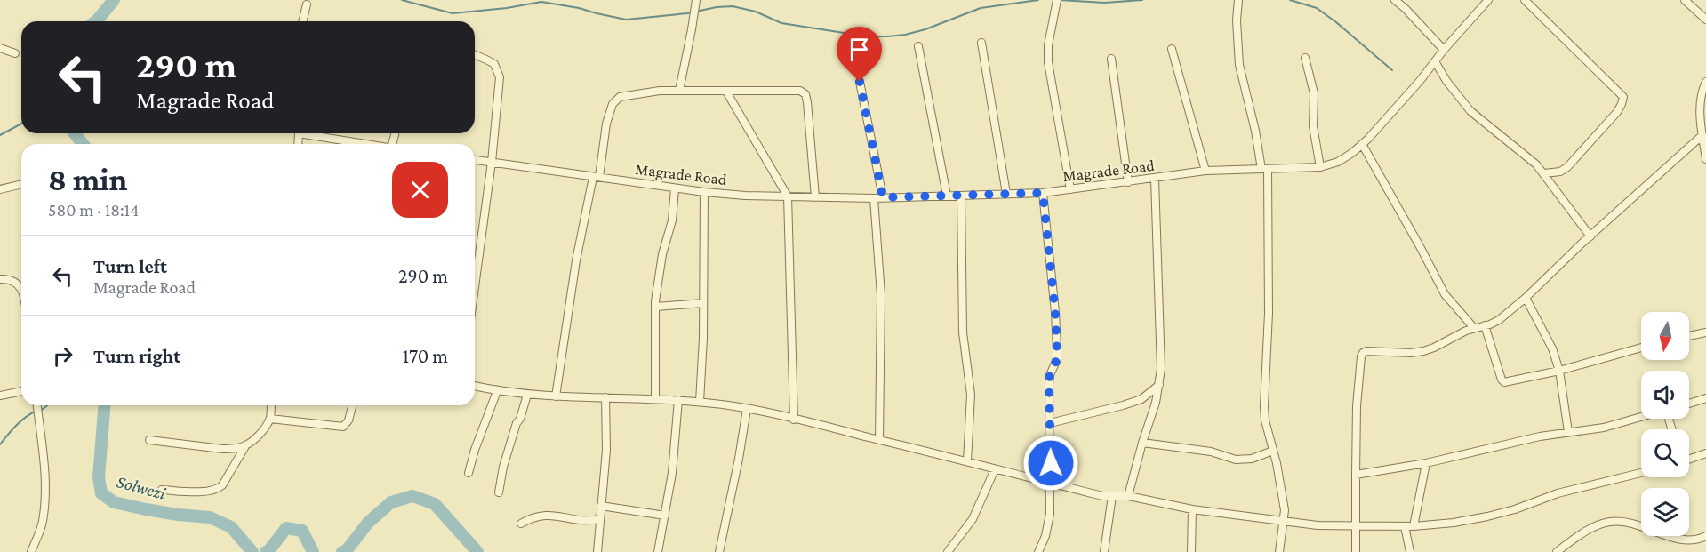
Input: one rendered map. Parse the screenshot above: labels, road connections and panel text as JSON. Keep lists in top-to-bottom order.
{
  "streets": {
    "street": ["Magrade Road"]
  },
  "water": ["Solwezi"],
  "north": "bottom",
  "page": {
    "turn": ["290 m", "Magrade Road"],
    "heading": ["8 min", "580 m · 18:14"],
    "list": [
      {
        "name": "Turn left",
        "note": "Magrade Road",
        "value": "290 m"
      },
      {
        "name": "Turn right",
        "value": "170 m"
      }
    ]
  }
}
